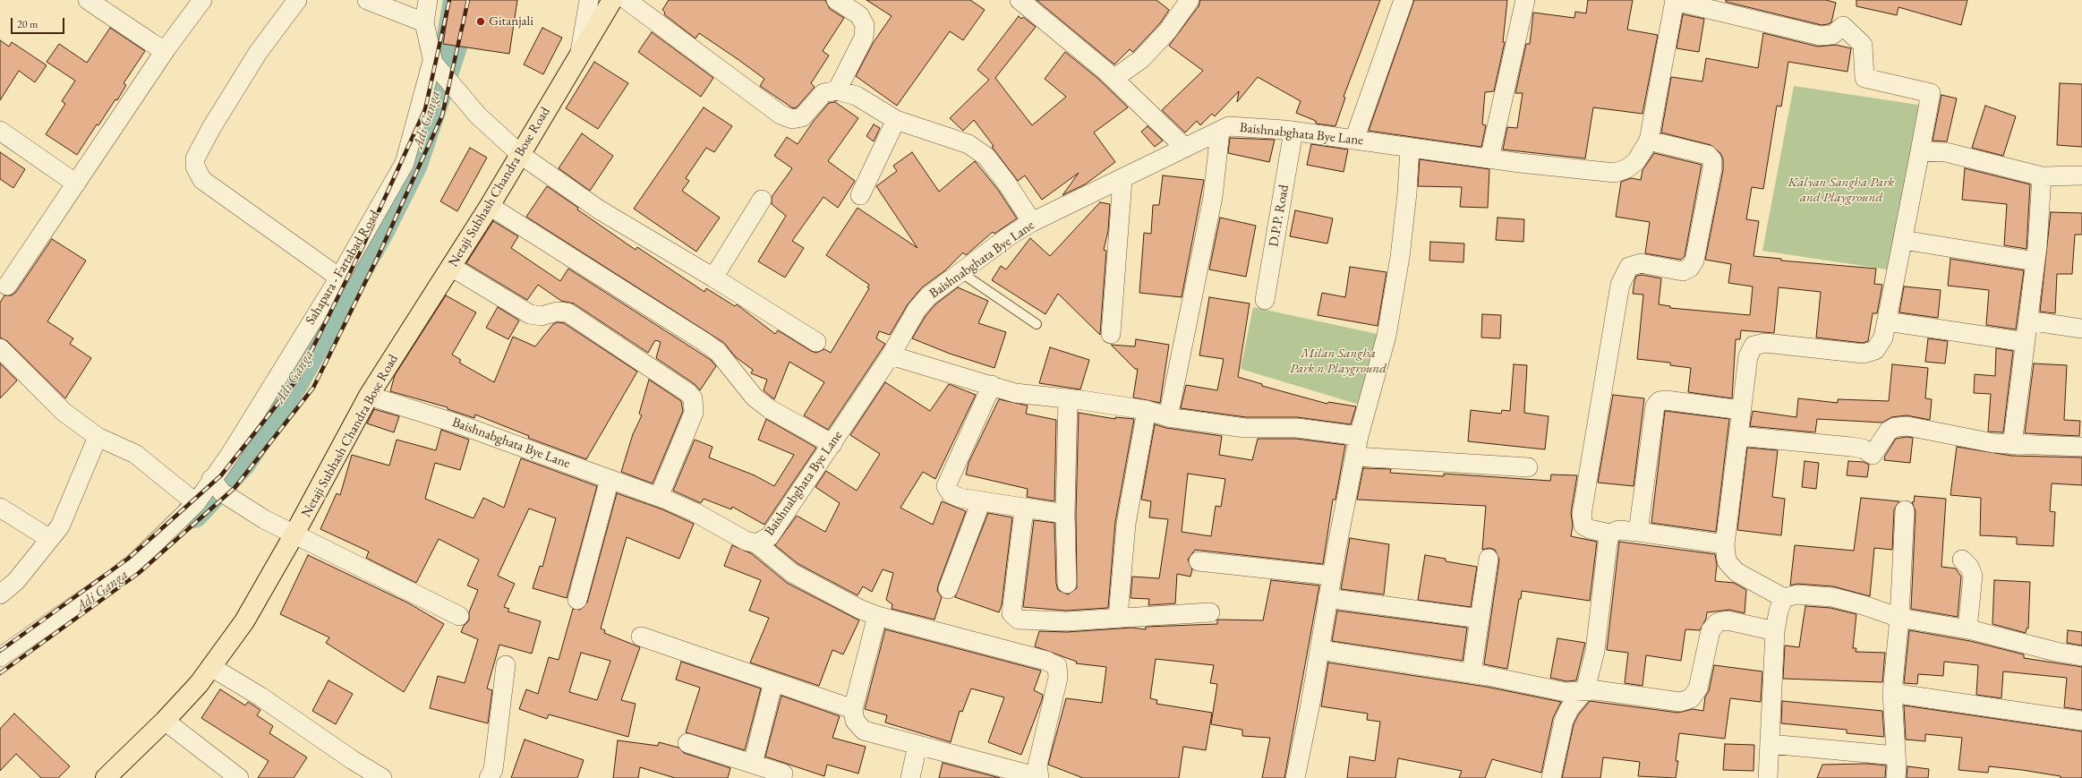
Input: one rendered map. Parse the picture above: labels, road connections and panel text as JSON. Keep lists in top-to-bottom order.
{
  "streets": {
    "main road": ["Netaji Subhash Chandra Bose Road"],
    "street": ["Baishnabghata Bye Lane", "D.P.P. Road", "Sahapara - Fartabad Road"]
  },
  "crossings": [
    ["Baishnabghata Bye Lane", "Netaji Subhash Chandra Bose Road"],
    ["Baishnabghata Bye Lane", "D.P.P. Road"]
  ],
  "water": ["Adi Ganga"],
  "parks": ["Kalyan Sangha Park and Playground", "Milan Sangha Park n Playground"],
  "places": ["Gitanjali"],
  "scale_bar": "20 m"
}
